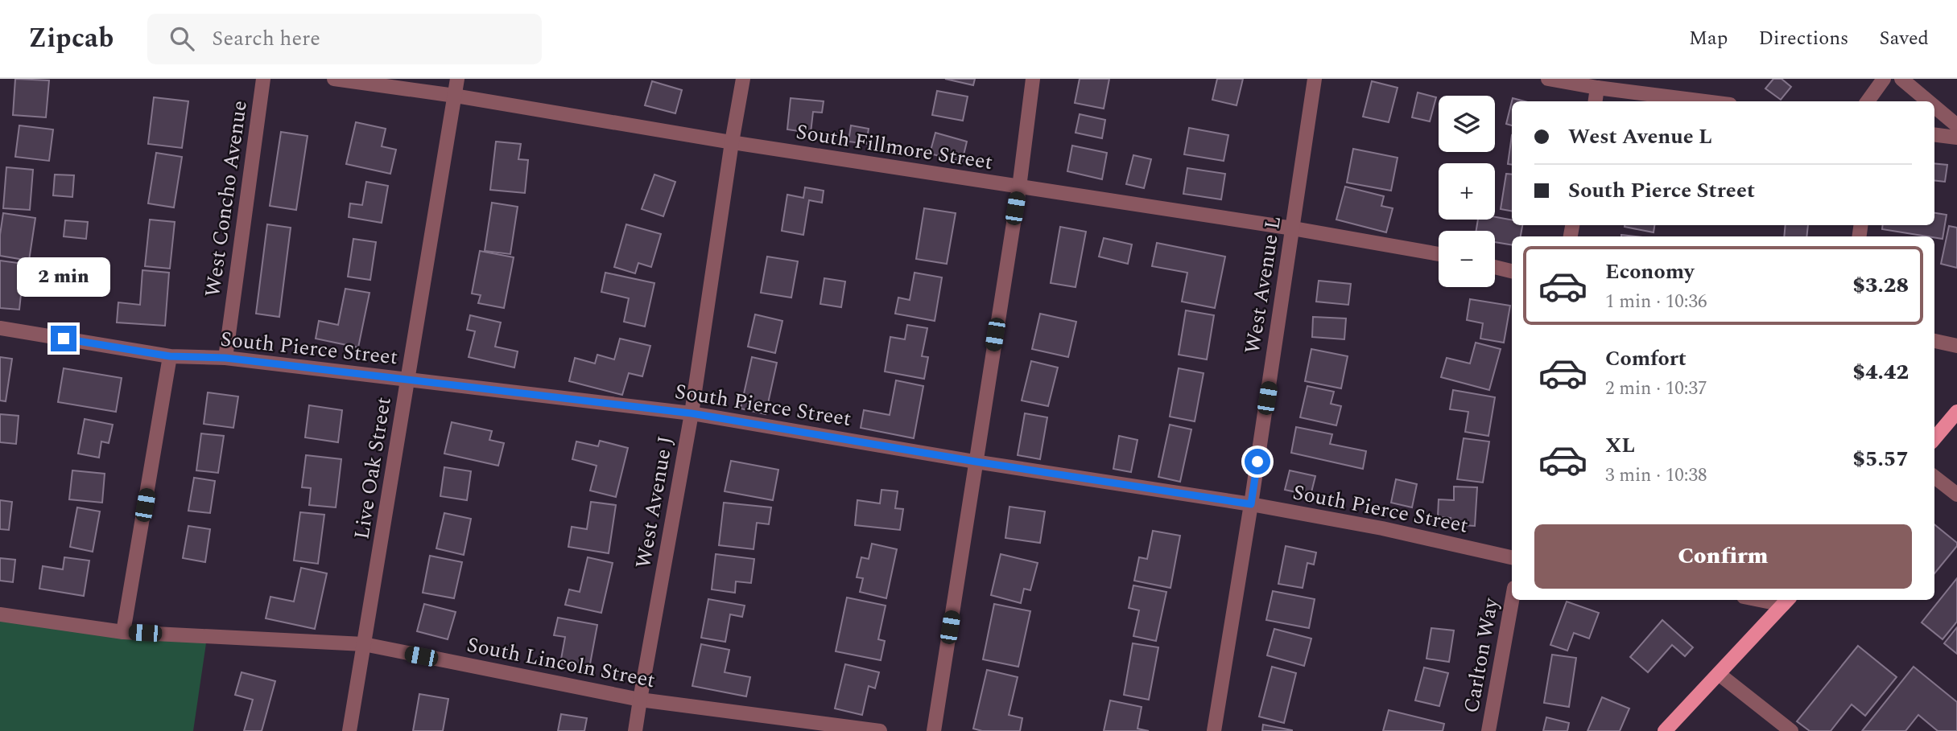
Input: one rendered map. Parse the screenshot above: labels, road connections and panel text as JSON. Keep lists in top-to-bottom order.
{
  "streets": {
    "street": [
      "South Fillmore Street",
      "West Concho Avenue",
      "West Avenue L",
      "South Pierce Street",
      "Live Oak Street",
      "West Avenue J",
      "Carlton Way",
      "South Lincoln Street"
    ]
  },
  "crossings": [
    ["South Fillmore Street", "West Avenue L"],
    ["South Fillmore Street", "Live Oak Street"],
    ["South Fillmore Street", "West Avenue J"],
    ["West Concho Avenue", "South Pierce Street"],
    ["West Avenue L", "South Pierce Street"],
    ["South Pierce Street", "Live Oak Street"],
    ["South Pierce Street", "West Avenue J"],
    ["Live Oak Street", "South Lincoln Street"],
    ["West Avenue J", "South Lincoln Street"]
  ],
  "page": {
    "header": "Zipcab",
    "search": "Search here",
    "nav": ["Map", "Directions", "Saved"],
    "map_buttons": ["+", "−"],
    "banner": ["West Avenue L", "South Pierce Street"],
    "list": [
      {
        "name": "Economy",
        "note": "1 min · 10:36",
        "value": "$3.28"
      },
      {
        "name": "Comfort",
        "note": "2 min · 10:37",
        "value": "$4.42"
      },
      {
        "name": "XL",
        "note": "3 min · 10:38",
        "value": "$5.57"
      }
    ],
    "bubble": "2 min",
    "buttons": "Confirm"
  }
}
